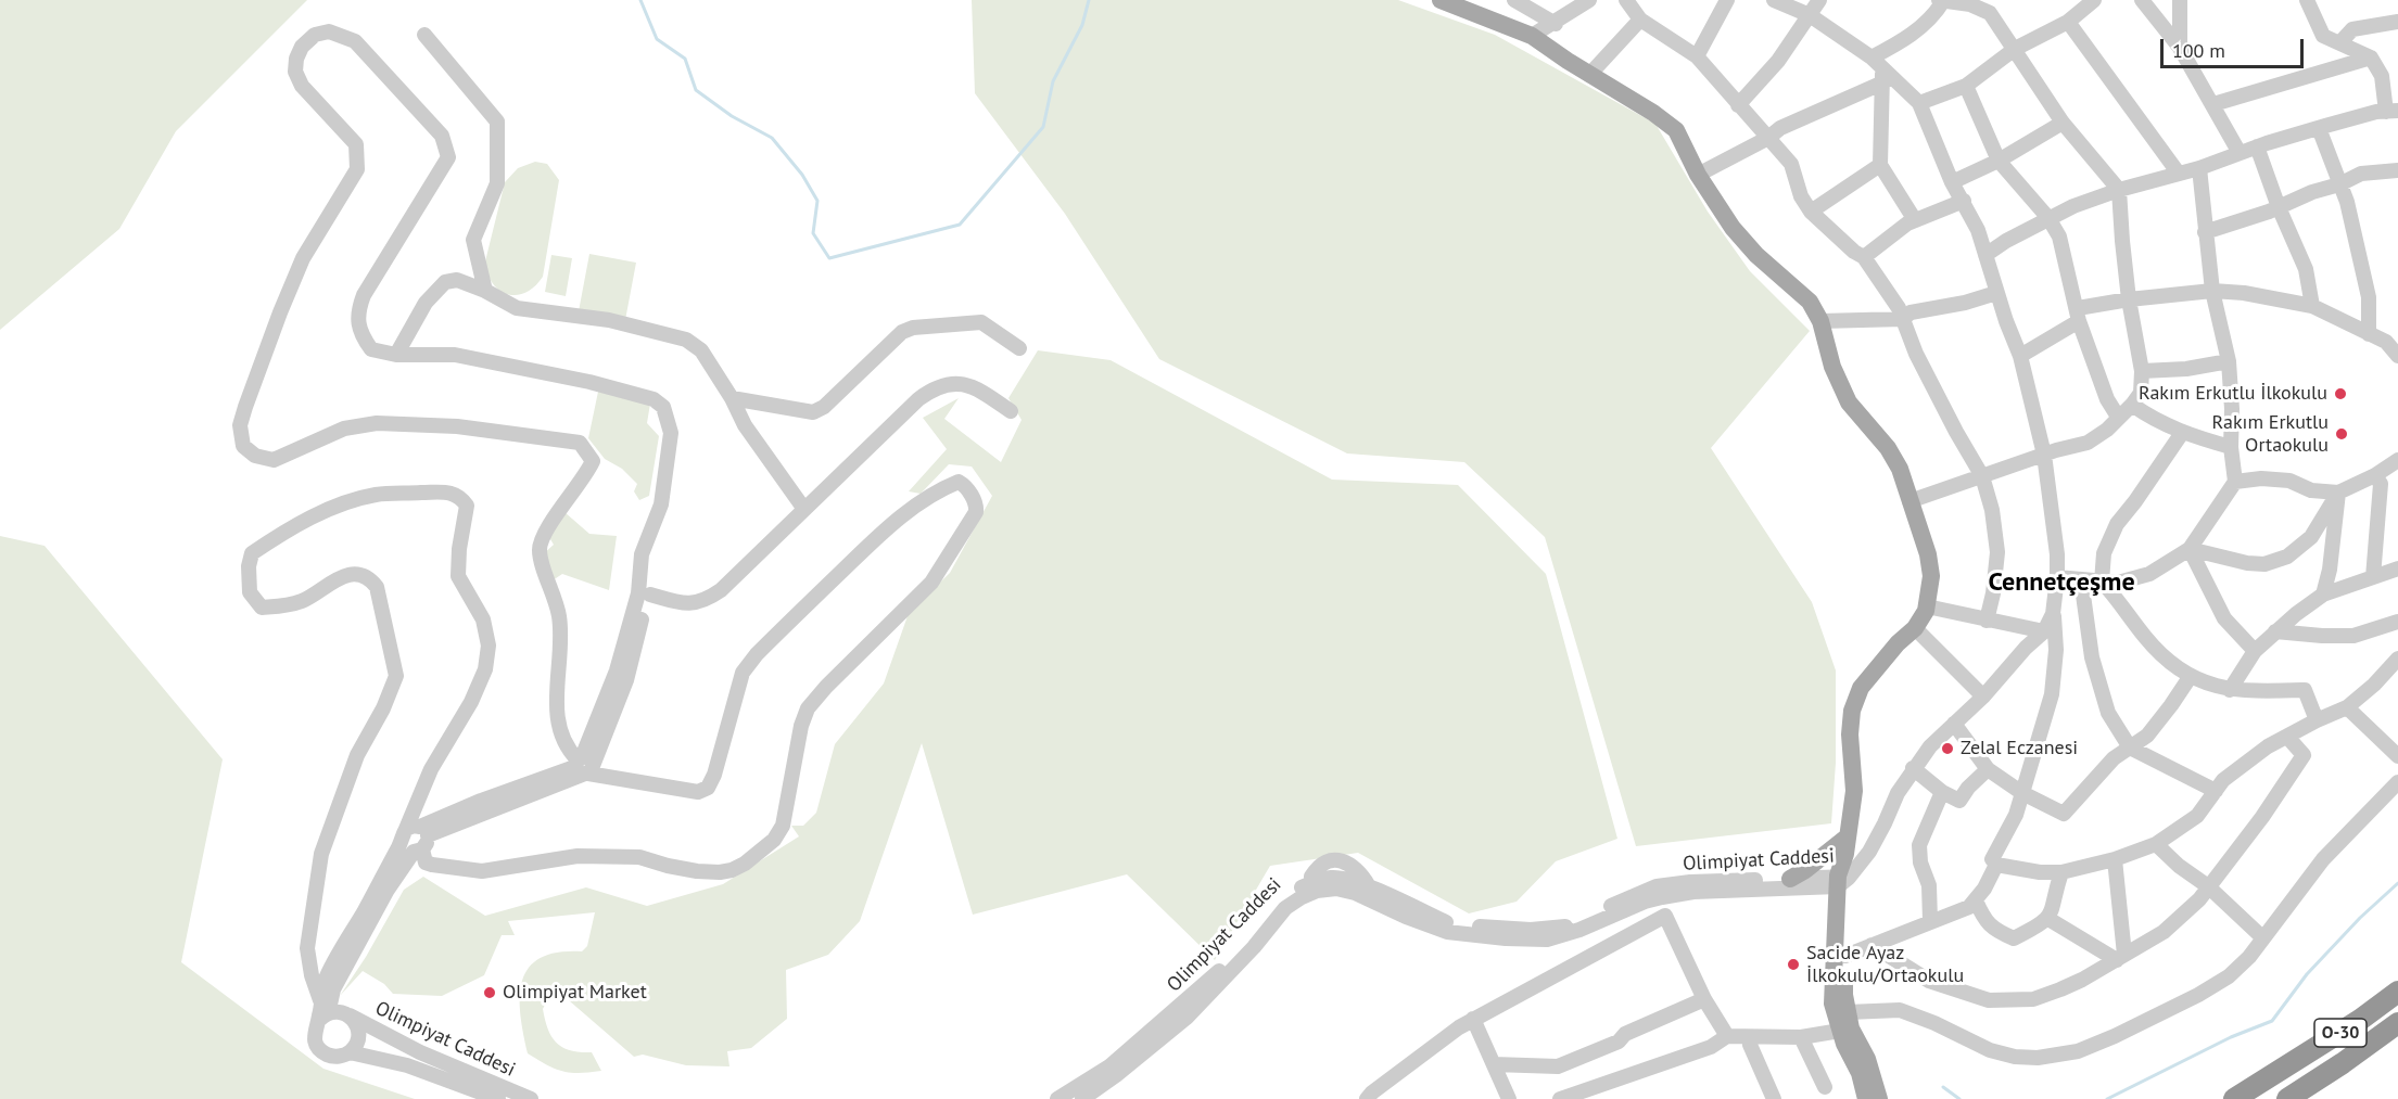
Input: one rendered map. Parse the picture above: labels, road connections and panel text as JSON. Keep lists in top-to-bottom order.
{
  "streets": {
    "highway": ["O-30"],
    "street": ["Olimpiyat Caddesi"]
  },
  "districts": ["Cennetçeşme"],
  "places": [
    "Rakım Erkutlu İlkokulu",
    "Rakım Erkutlu Ortaokulu",
    "Zelal Eczanesi",
    "Sacide Ayaz İlkokulu/Ortaokulu",
    "Olimpiyat Market"
  ],
  "scale_bar": "100 m"
}
